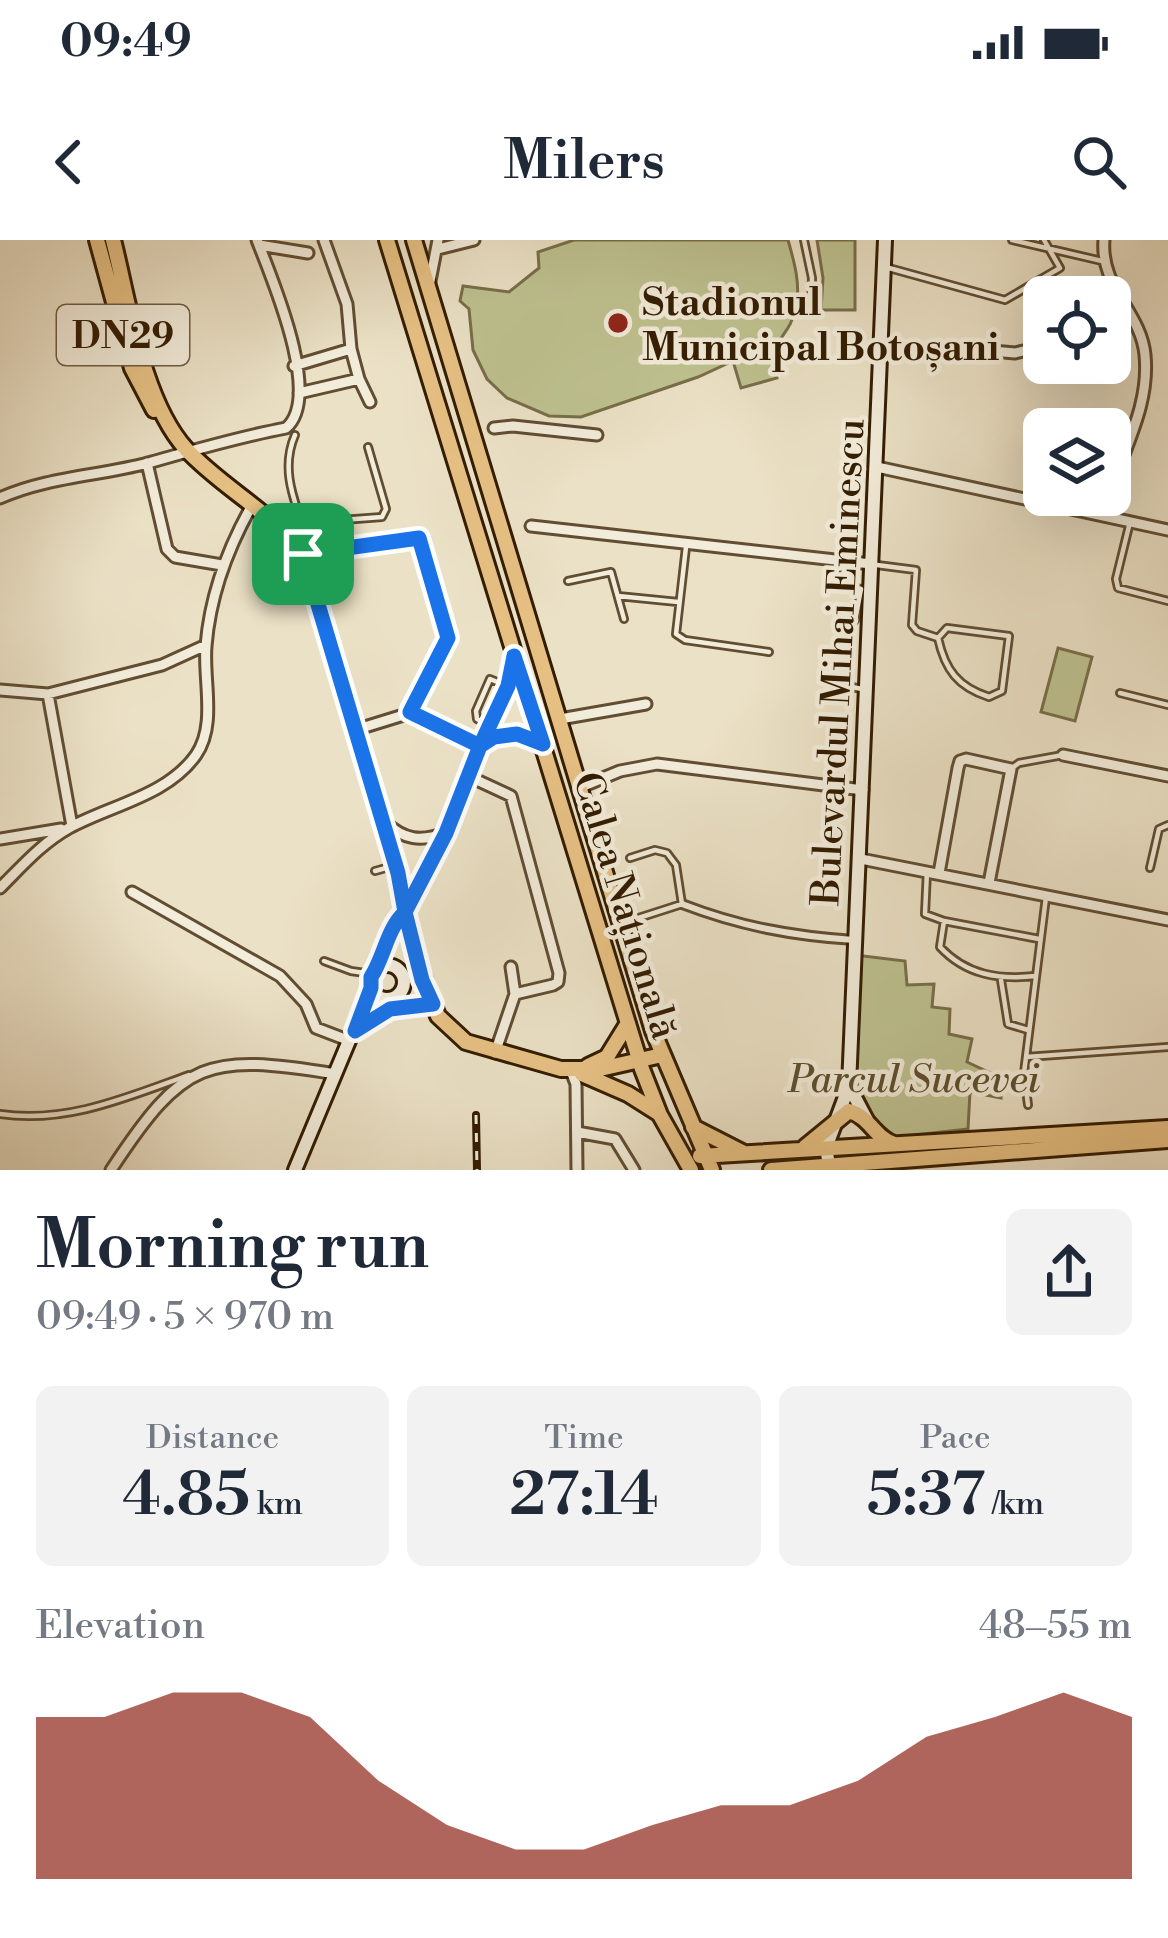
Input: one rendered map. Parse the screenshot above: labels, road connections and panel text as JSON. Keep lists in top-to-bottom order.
{
  "streets": {
    "main road": ["DN29", "Bulevardul Mihai Eminescu", "Calea Națională"]
  },
  "crossings": [
    ["DN29", "Calea Națională"]
  ],
  "parks": ["Parcul Sucevei"],
  "places": ["Stadionul Municipal Botoșani"],
  "page": {
    "status": "09:49",
    "header": "Milers",
    "heading": ["Morning run", "09:49 · 5 × 970 m"],
    "stats": [
      ["Distance", "4.85 km"],
      ["Time", "27:14"],
      ["Pace", "5:37 /km"]
    ],
    "chart": ["Elevation", "48–55 m"]
  }
}
